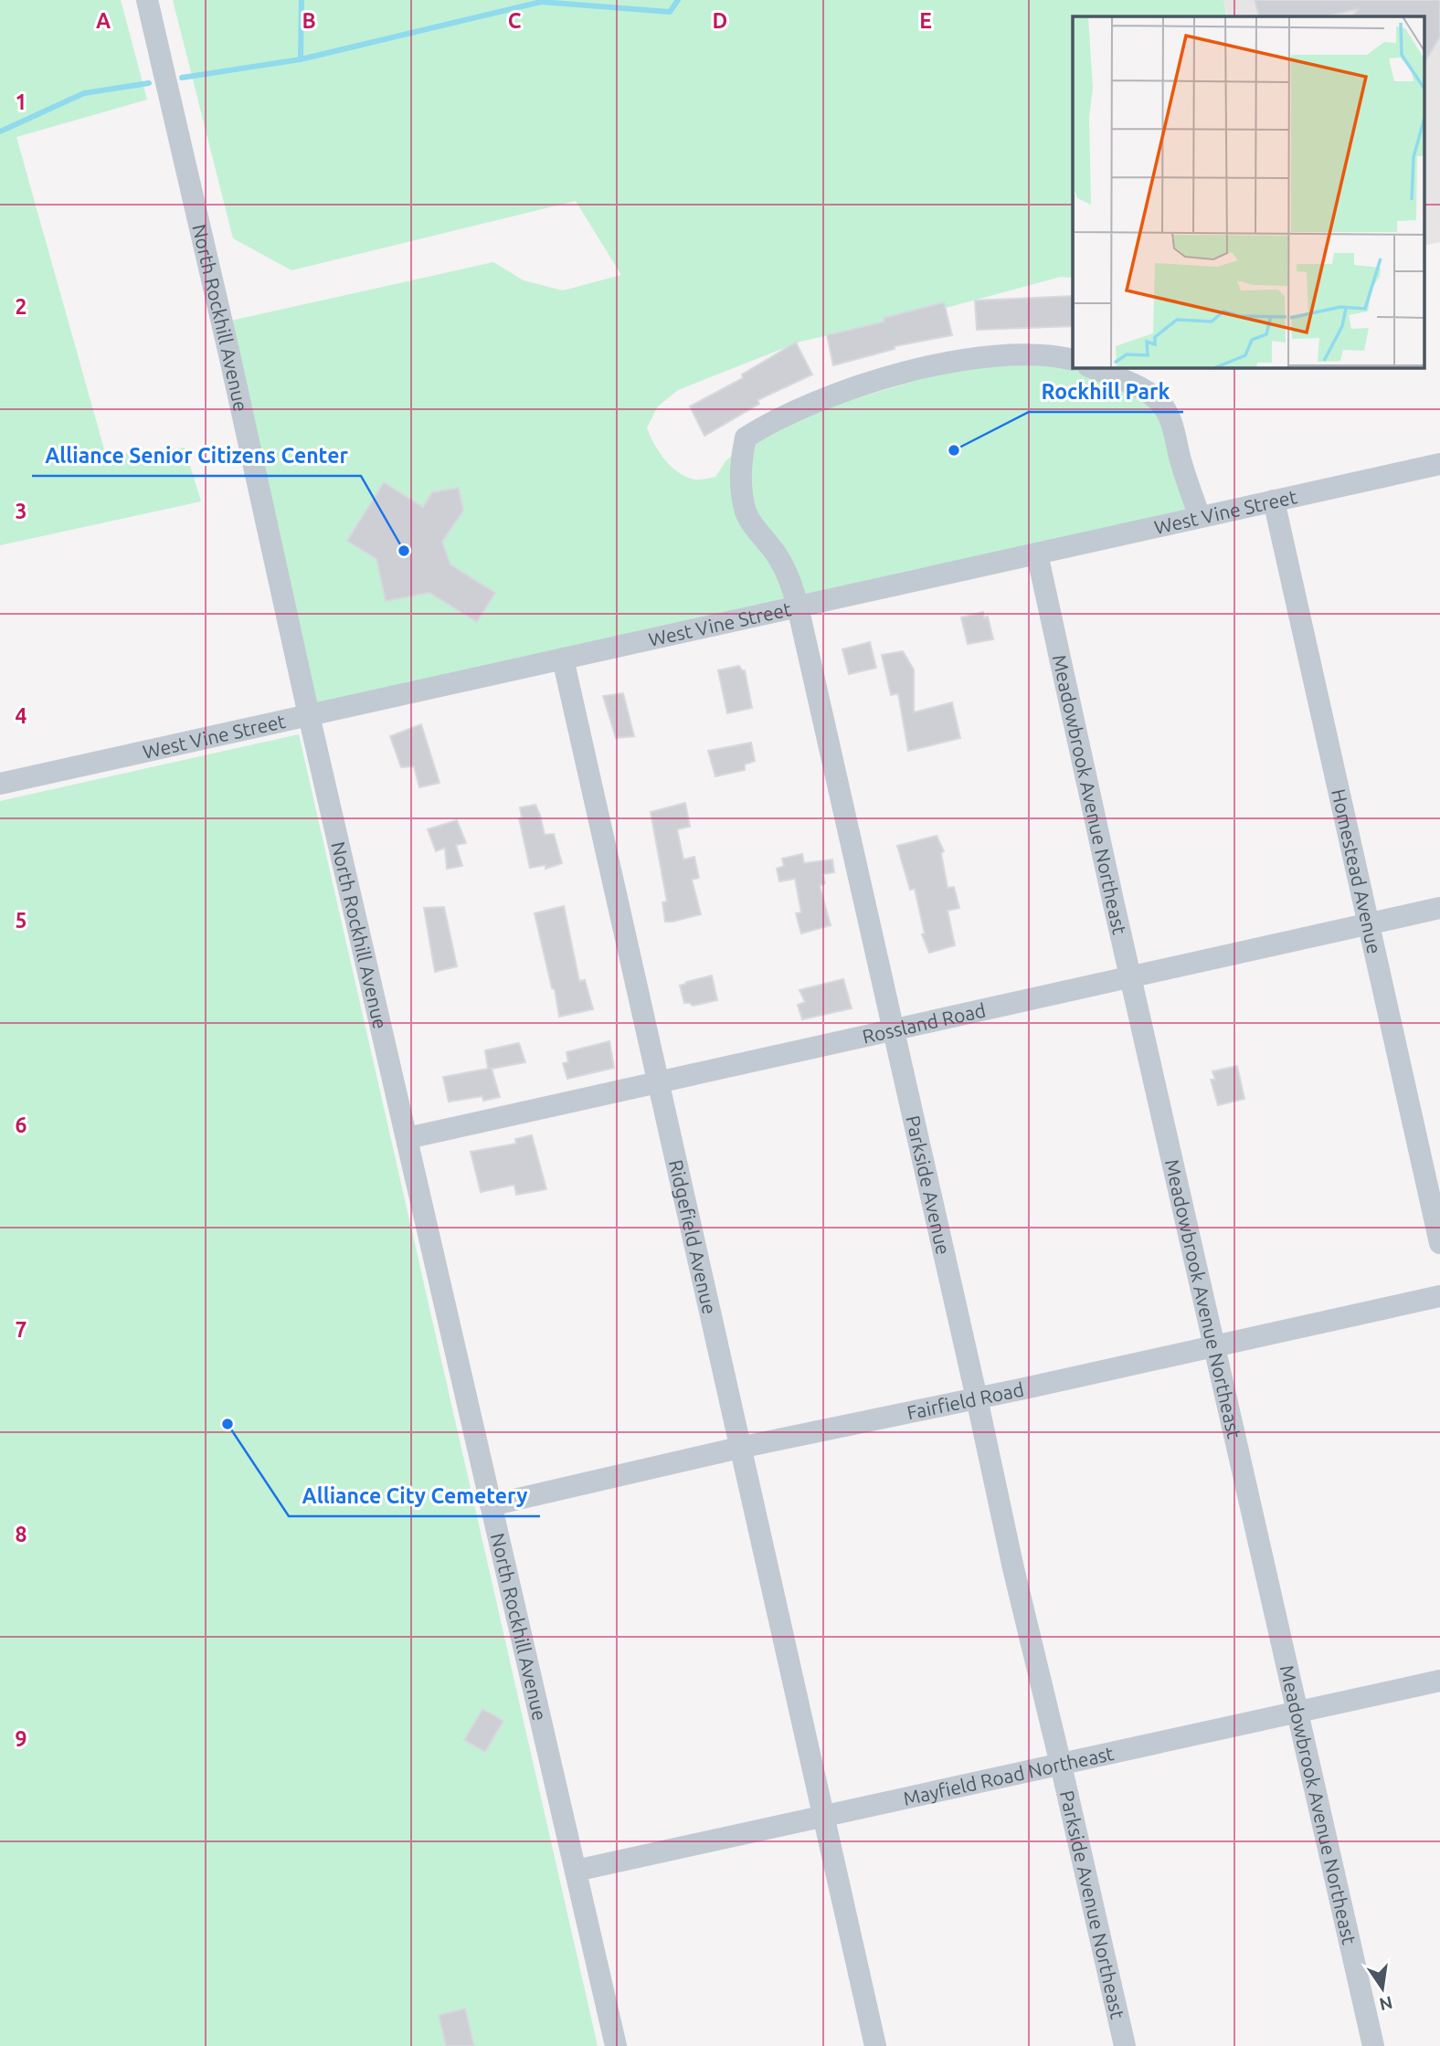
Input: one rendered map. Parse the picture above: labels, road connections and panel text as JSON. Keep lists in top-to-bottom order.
{
  "streets": {
    "street": [
      "North Rockhill Avenue",
      "West Vine Street",
      "Meadowbrook Avenue Northeast",
      "Homestead Avenue",
      "Rossland Road",
      "Parkside Avenue",
      "Ridgefield Avenue",
      "Fairfield Road",
      "Mayfield Road Northeast",
      "Parkside Avenue Northeast"
    ]
  },
  "crossings": [
    ["North Rockhill Avenue", "West Vine Street"],
    ["North Rockhill Avenue", "Rossland Road"],
    ["North Rockhill Avenue", "Fairfield Road"],
    ["North Rockhill Avenue", "Mayfield Road Northeast"],
    ["West Vine Street", "Meadowbrook Avenue Northeast"],
    ["West Vine Street", "Homestead Avenue"],
    ["West Vine Street", "Parkside Avenue"],
    ["West Vine Street", "Ridgefield Avenue"],
    ["Meadowbrook Avenue Northeast", "Rossland Road"],
    ["Meadowbrook Avenue Northeast", "Fairfield Road"],
    ["Meadowbrook Avenue Northeast", "Mayfield Road Northeast"],
    ["Homestead Avenue", "Rossland Road"],
    ["Rossland Road", "Parkside Avenue"],
    ["Rossland Road", "Ridgefield Avenue"],
    ["Parkside Avenue", "Fairfield Road"],
    ["Parkside Avenue", "Mayfield Road Northeast"],
    ["Parkside Avenue", "Parkside Avenue Northeast"],
    ["Ridgefield Avenue", "Fairfield Road"],
    ["Ridgefield Avenue", "Mayfield Road Northeast"],
    ["Mayfield Road Northeast", "Parkside Avenue Northeast"]
  ],
  "places": ["Rockhill Park", "Alliance Senior Citizens Center", "Alliance City Cemetery"],
  "north": "bottom",
  "grid": {
    "columns": [
      "A",
      "B",
      "C",
      "D",
      "E"
    ],
    "rows": [
      "1",
      "2",
      "3",
      "4",
      "5",
      "6",
      "7",
      "8",
      "9"
    ]
  }
}
